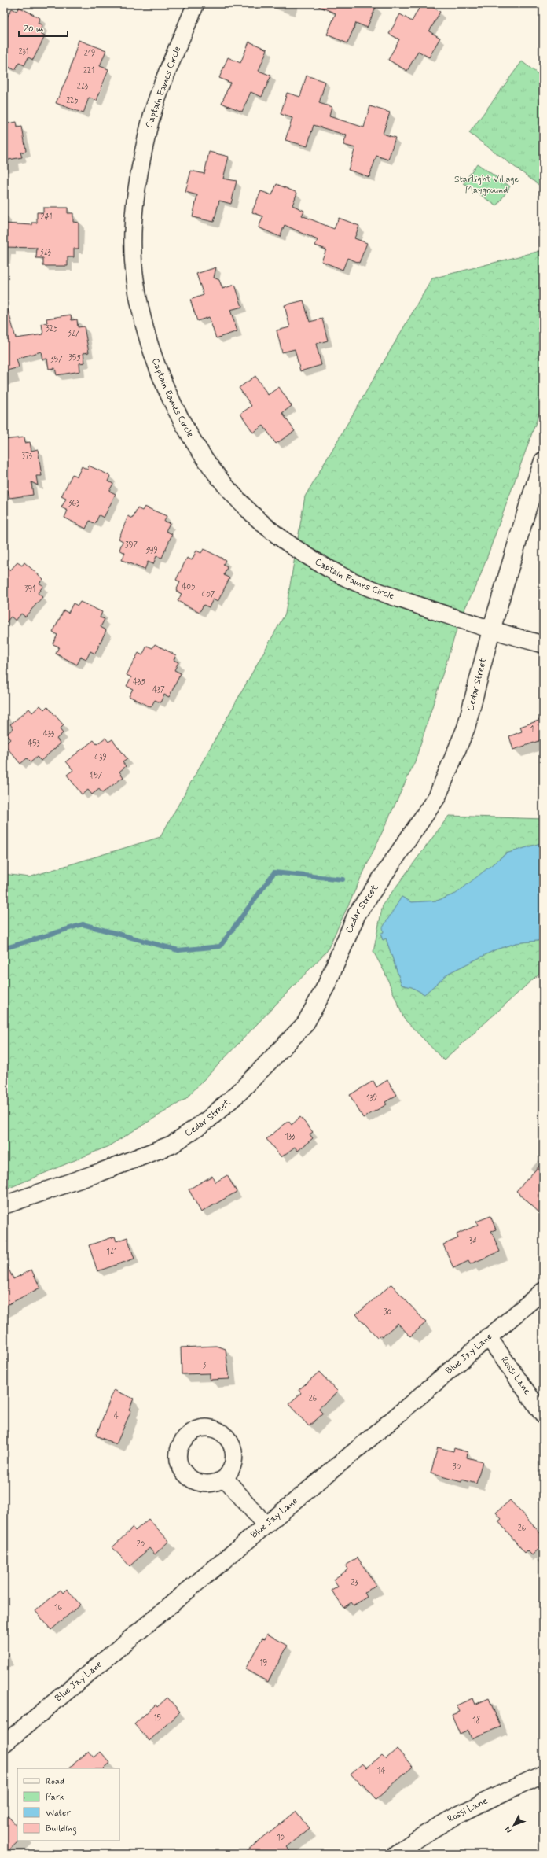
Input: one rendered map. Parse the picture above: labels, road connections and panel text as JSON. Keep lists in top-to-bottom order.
{
  "streets": {
    "street": [
      "Captain Eames Circle",
      "Cedar Street",
      "Blue Jay Lane",
      "Rossi Lane"
    ]
  },
  "crossings": [
    ["Captain Eames Circle", "Cedar Street"],
    ["Blue Jay Lane", "Rossi Lane"]
  ],
  "parks": ["Starlight Village Playground"],
  "house_numbers": [
    "231",
    "219",
    "221",
    "223",
    "225",
    "241",
    "323",
    "325",
    "327",
    "355",
    "357",
    "373",
    "363",
    "397",
    "399",
    "405",
    "391",
    "407",
    "435",
    "437",
    "1",
    "433",
    "453",
    "439",
    "457",
    "139",
    "133",
    "34",
    "121",
    "30",
    "3",
    "26",
    "4",
    "30",
    "26",
    "20",
    "23",
    "16",
    "19",
    "15",
    "18",
    "14",
    "10"
  ],
  "legend": [
    "Road",
    "Park",
    "Water",
    "Building"
  ],
  "scale_bar": "20 m",
  "north": "bottom left"
}
